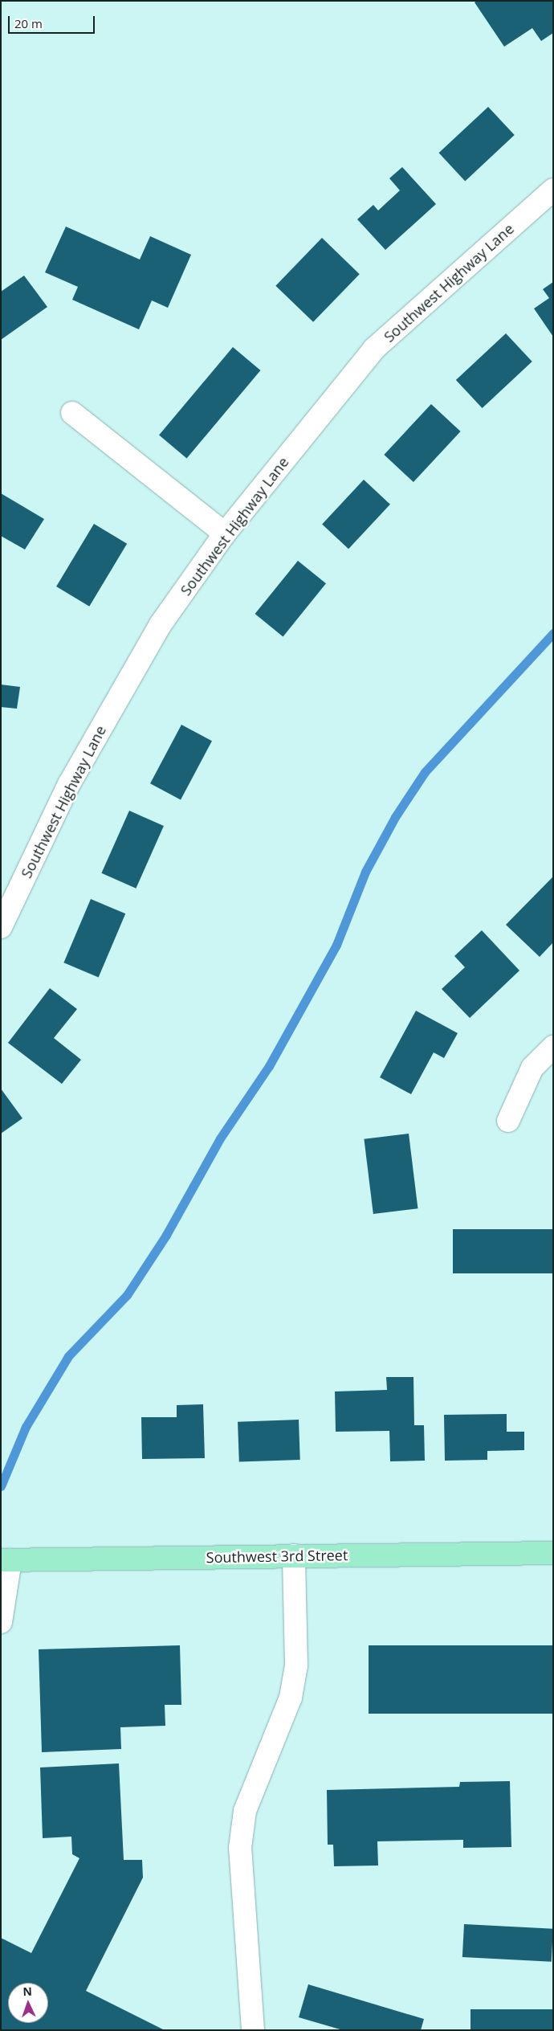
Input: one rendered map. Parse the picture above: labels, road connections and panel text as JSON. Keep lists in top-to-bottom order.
{
  "streets": {
    "main road": ["Southwest 3rd Street"],
    "street": ["Southwest Highway Lane"]
  },
  "scale_bar": "20 m",
  "north": "top"
}
